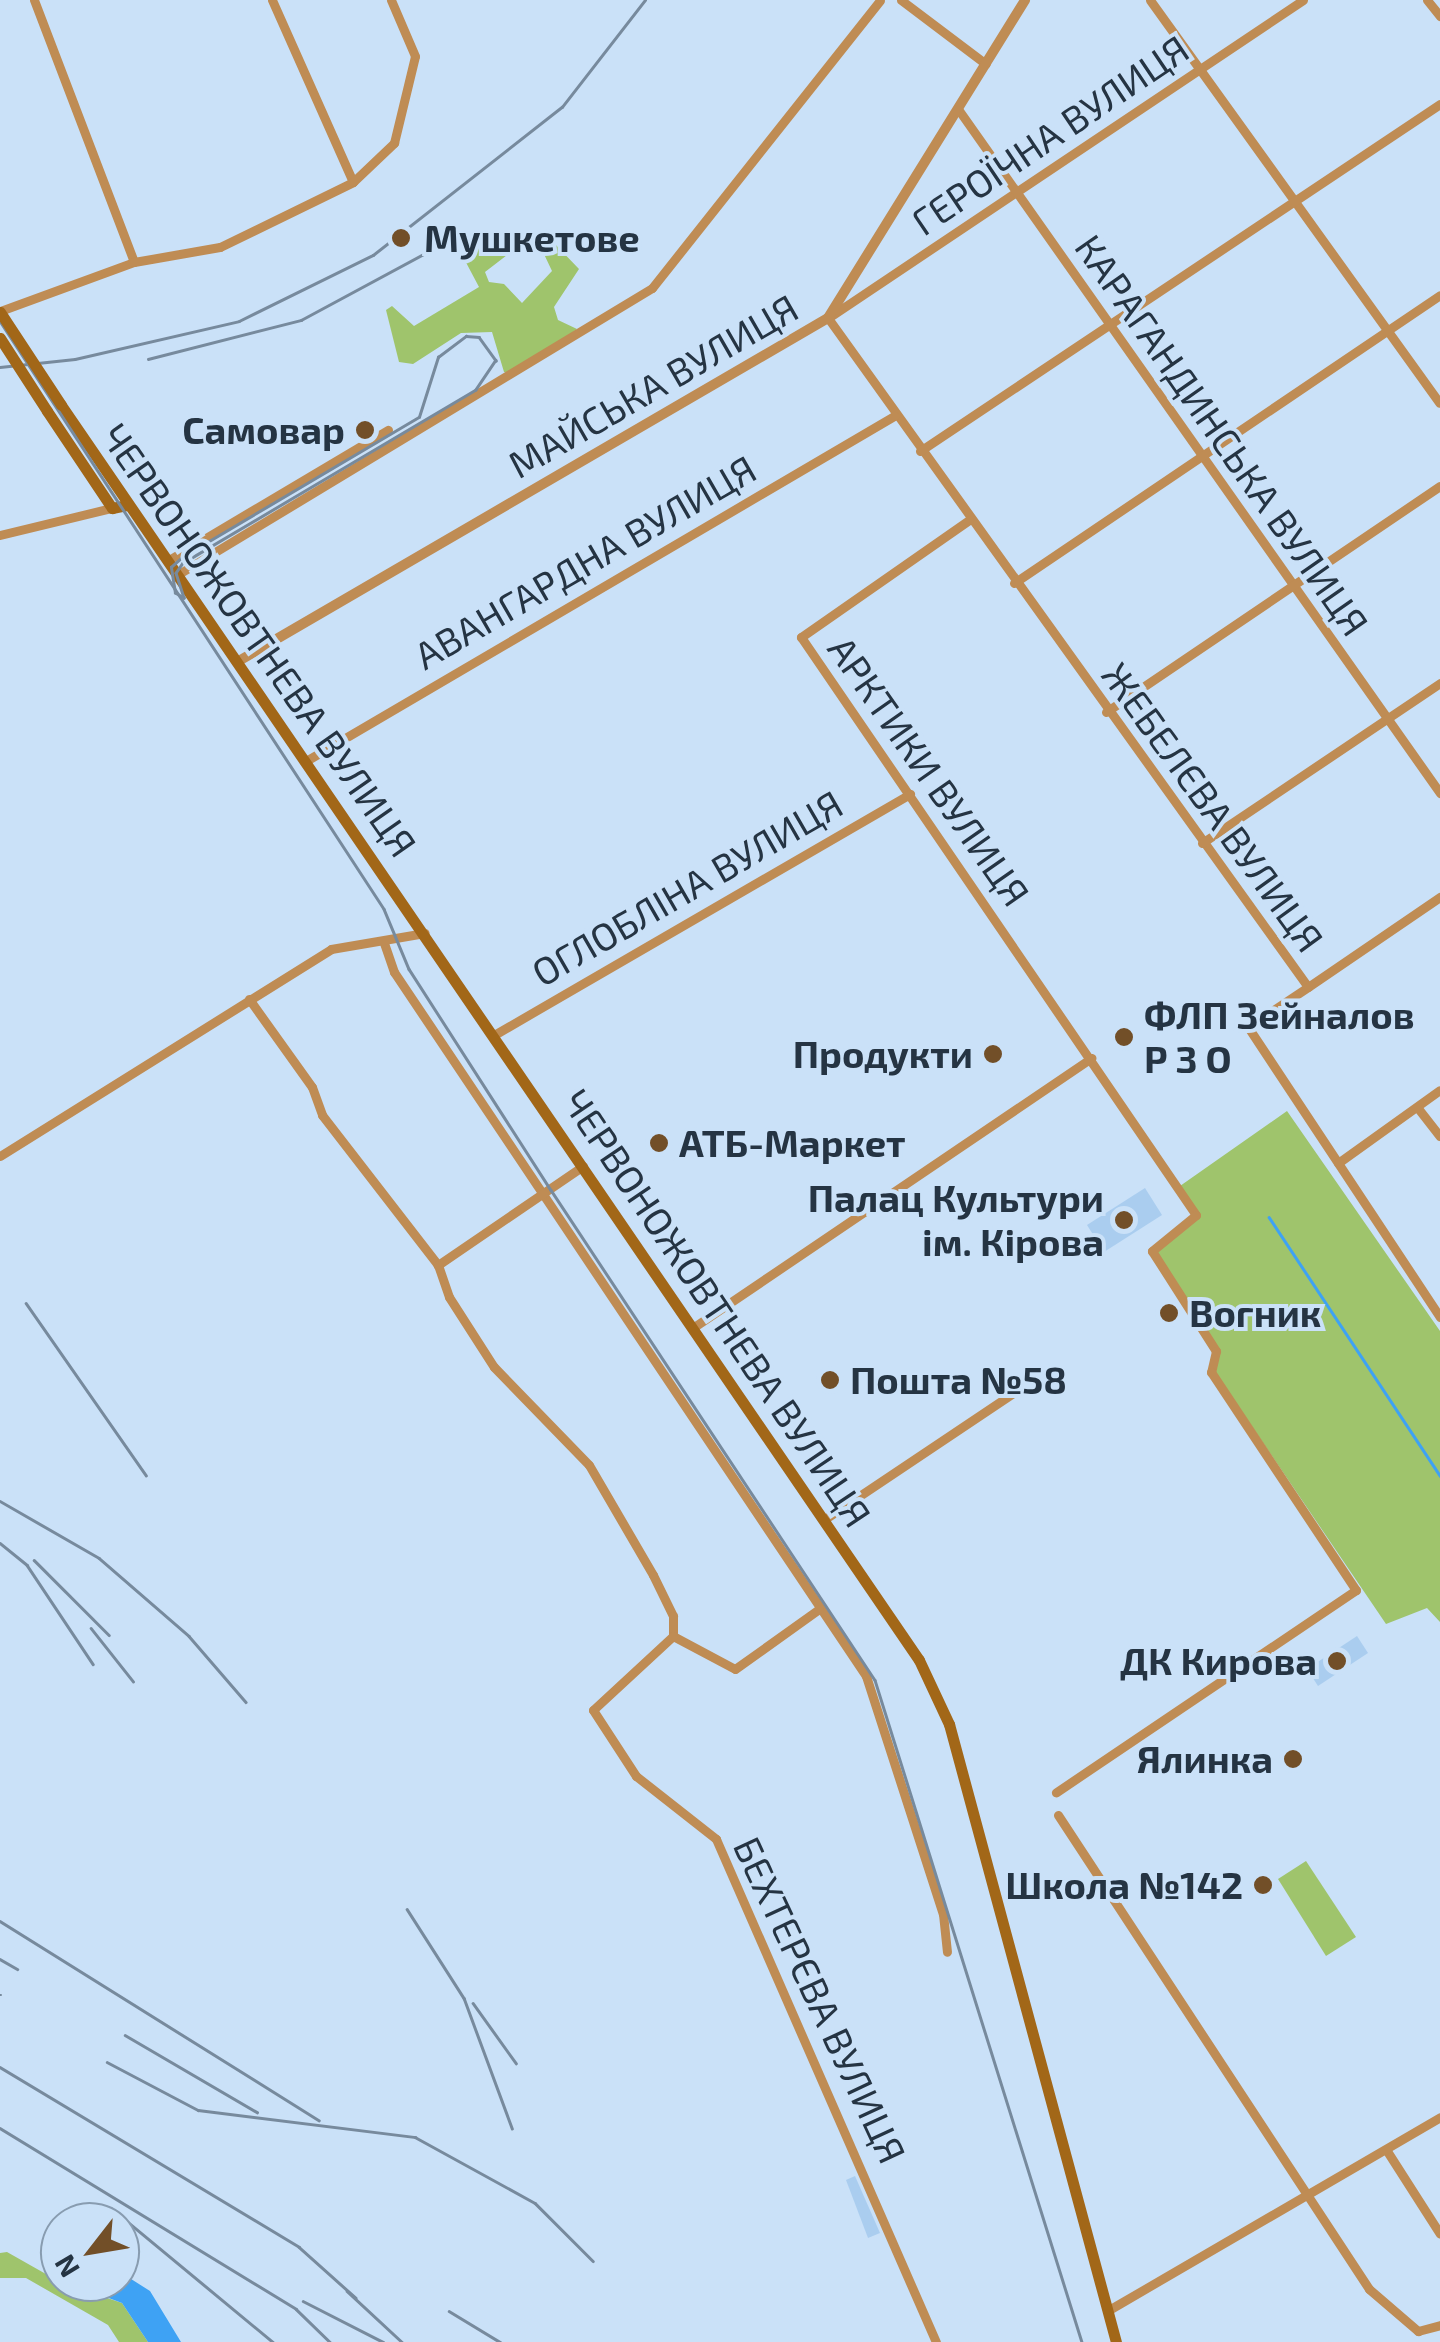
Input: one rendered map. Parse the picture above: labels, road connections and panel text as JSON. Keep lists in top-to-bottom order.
{
  "streets": {
    "main road": ["ЧЕРВОНОЖОВТНЕВА ВУЛИЦЯ"],
    "street": [
      "ГЕРОЇЧНА ВУЛИЦЯ",
      "МАЙСЬКА ВУЛИЦЯ",
      "КАРАГАНДИНСЬКА ВУЛИЦЯ",
      "АВАНГАРДНА ВУЛИЦЯ",
      "АРКТИКИ ВУЛИЦЯ",
      "ЖЕБЕЛЄВА ВУЛИЦЯ",
      "ОГЛОБЛІНА ВУЛИЦЯ",
      "БЕХТЕРЄВА ВУЛИЦЯ"
    ]
  },
  "crossings": [
    ["ГЕРОЇЧНА ВУЛИЦЯ", "МАЙСЬКА ВУЛИЦЯ"],
    ["ГЕРОЇЧНА ВУЛИЦЯ", "КАРАГАНДИНСЬКА ВУЛИЦЯ"],
    ["ГЕРОЇЧНА ВУЛИЦЯ", "ЖЕБЕЛЄВА ВУЛИЦЯ"],
    ["МАЙСЬКА ВУЛИЦЯ", "КАРАГАНДИНСЬКА ВУЛИЦЯ"],
    ["МАЙСЬКА ВУЛИЦЯ", "ЧЕРВОНОЖОВТНЕВА ВУЛИЦЯ"],
    ["МАЙСЬКА ВУЛИЦЯ", "ЖЕБЕЛЄВА ВУЛИЦЯ"],
    ["АВАНГАРДНА ВУЛИЦЯ", "ЧЕРВОНОЖОВТНЕВА ВУЛИЦЯ"],
    ["АВАНГАРДНА ВУЛИЦЯ", "ЖЕБЕЛЄВА ВУЛИЦЯ"],
    ["ЧЕРВОНОЖОВТНЕВА ВУЛИЦЯ", "ОГЛОБЛІНА ВУЛИЦЯ"],
    ["АРКТИКИ ВУЛИЦЯ", "ЖЕБЕЛЄВА ВУЛИЦЯ"],
    ["АРКТИКИ ВУЛИЦЯ", "ОГЛОБЛІНА ВУЛИЦЯ"]
  ],
  "places": [
    "Мушкетове",
    "Самовар",
    "ФЛП Зейналов Р З О",
    "Продукти",
    "АТБ-Маркет",
    "Палац Культури ім. Кірова",
    "Вогник",
    "Пошта №58",
    "ДК Кирова",
    "Ялинка",
    "Школа №142"
  ],
  "north": "bottom left"
}
